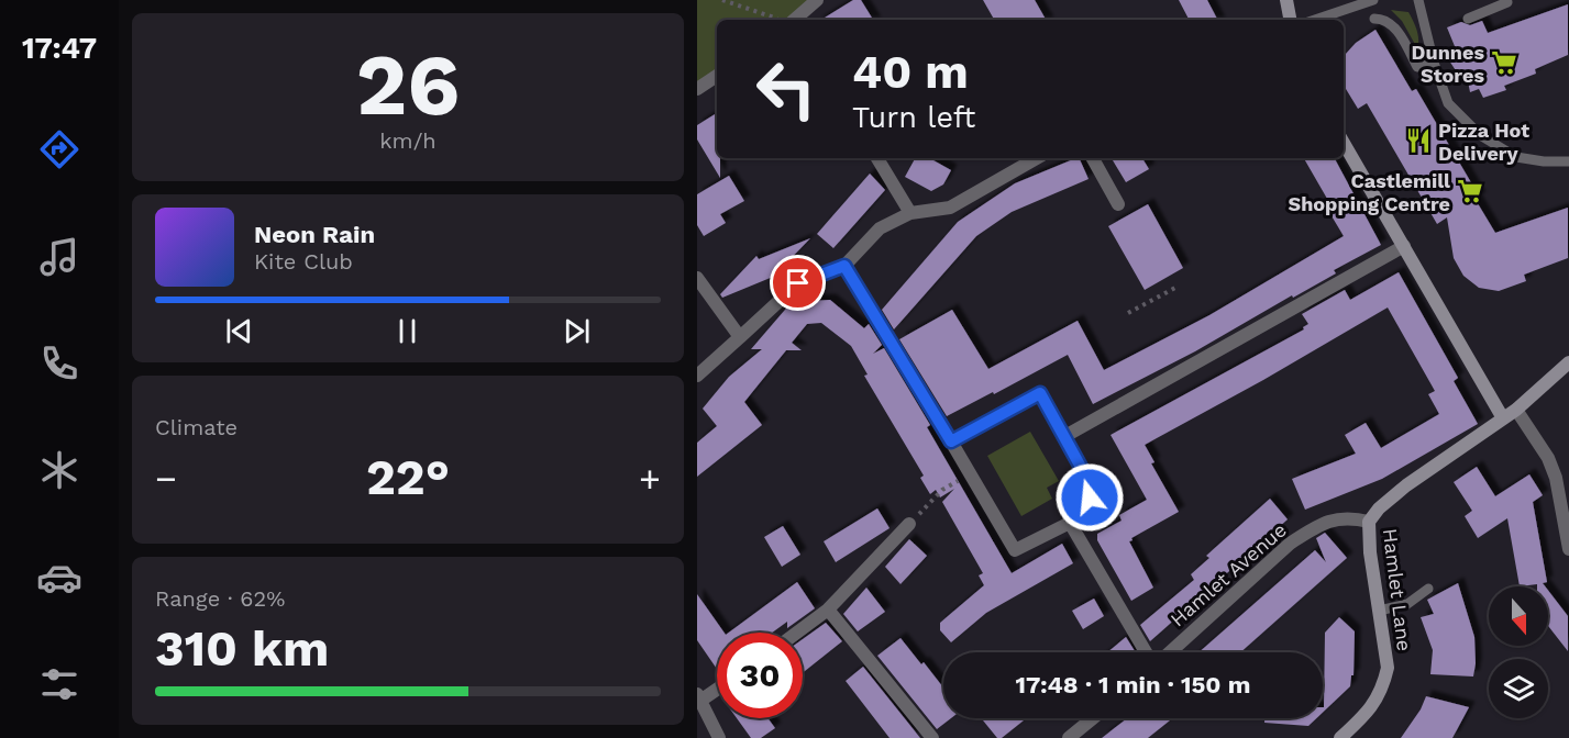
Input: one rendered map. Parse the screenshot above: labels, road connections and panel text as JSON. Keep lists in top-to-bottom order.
{
  "streets": {
    "street": ["Hamlet Avenue", "Hamlet Lane"]
  },
  "crossings": [
    ["Hamlet Avenue", "Hamlet Lane"]
  ],
  "places": {
    "supermarket": ["Dunnes Stores", "Castlemill Shopping Centre"],
    "restaurant": ["Pizza Hot Delivery"]
  },
  "north": "bottom",
  "page": {
    "tabs": "17:47",
    "tile": [
      ["26", "km/h"],
      "Climate",
      ["Range · 62%", "310 km"]
    ],
    "turn": ["40 m", "Turn left"],
    "song": ["Neon Rain", "Kite Club"],
    "heat": ["−", "22°", "+"],
    "limit": "30",
    "trip": "17:48 · 1 min · 150 m"
  }
}
